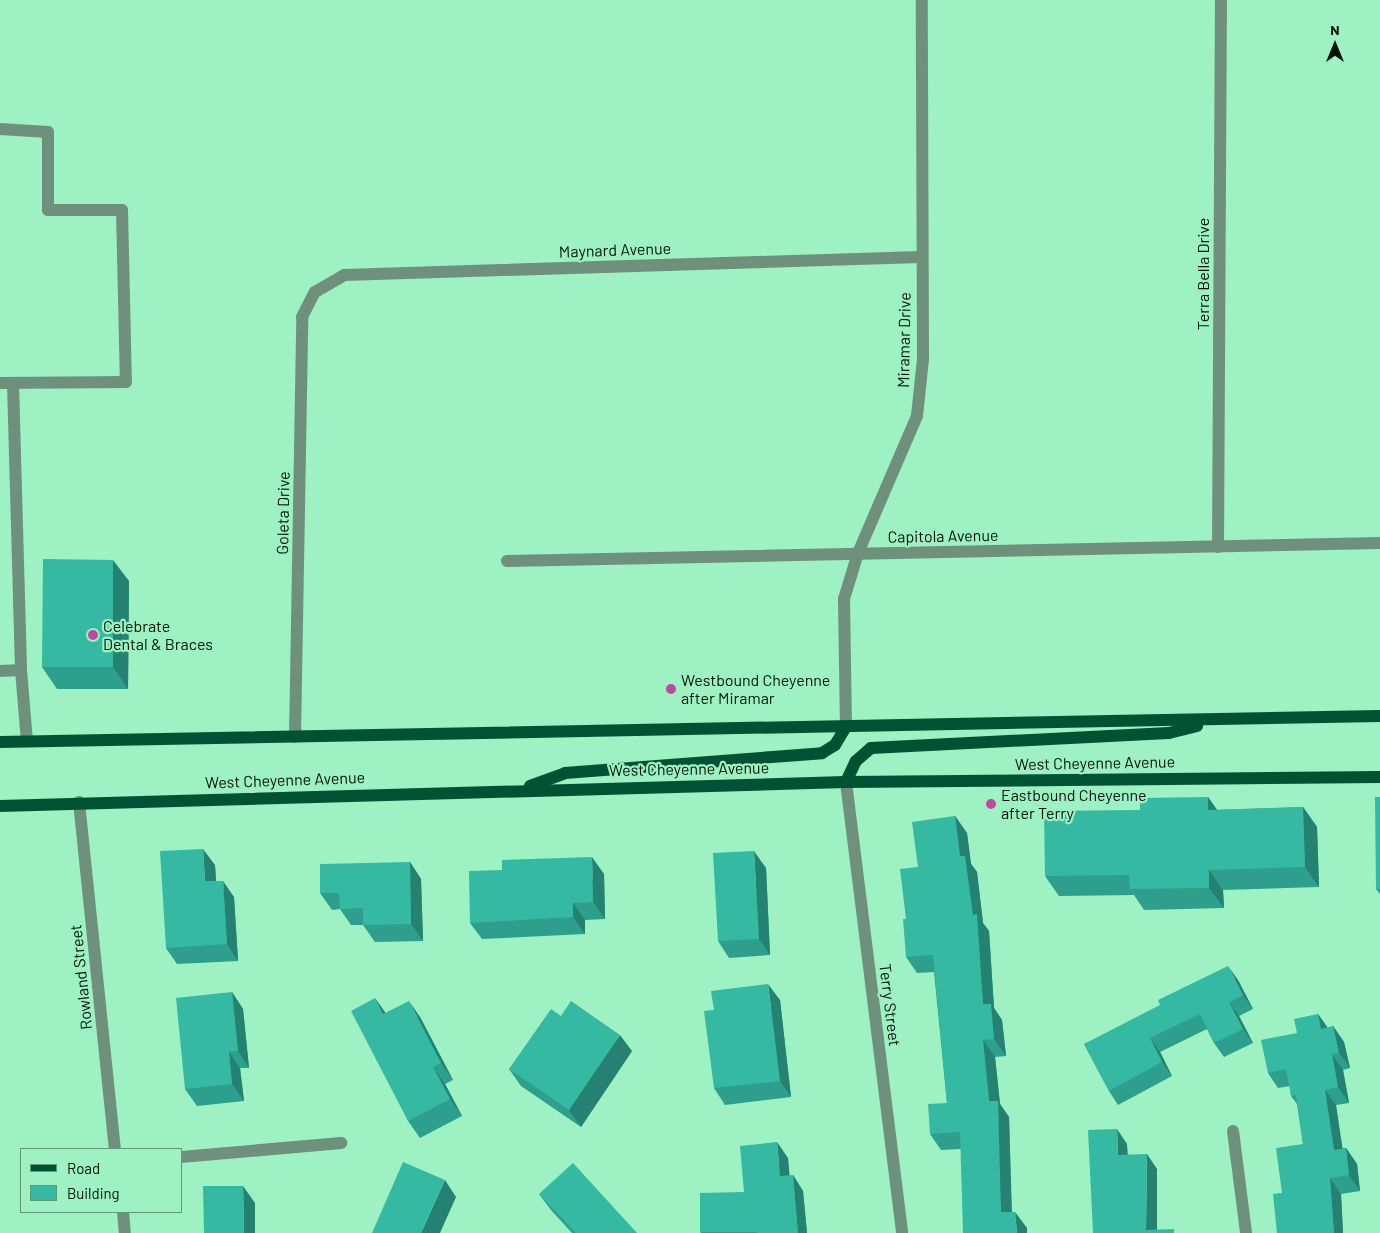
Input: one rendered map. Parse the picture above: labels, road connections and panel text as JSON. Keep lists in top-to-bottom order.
{
  "streets": {
    "main road": ["West Cheyenne Avenue"],
    "street": [
      "Maynard Avenue",
      "Terra Bella Drive",
      "Miramar Drive",
      "Goleta Drive",
      "Capitola Avenue",
      "Rowland Street",
      "Terry Street"
    ]
  },
  "crossings": [
    ["Maynard Avenue", "Miramar Drive"],
    ["Maynard Avenue", "Goleta Drive"],
    ["Terra Bella Drive", "Capitola Avenue"],
    ["Miramar Drive", "Capitola Avenue"],
    ["West Cheyenne Avenue", "Rowland Street"],
    ["West Cheyenne Avenue", "Terry Street"]
  ],
  "places": ["Celebrate Dental & Braces", "Westbound Cheyenne after Miramar", "Eastbound Cheyenne after Terry"],
  "legend": ["Road", "Building"],
  "north": "top"
}
